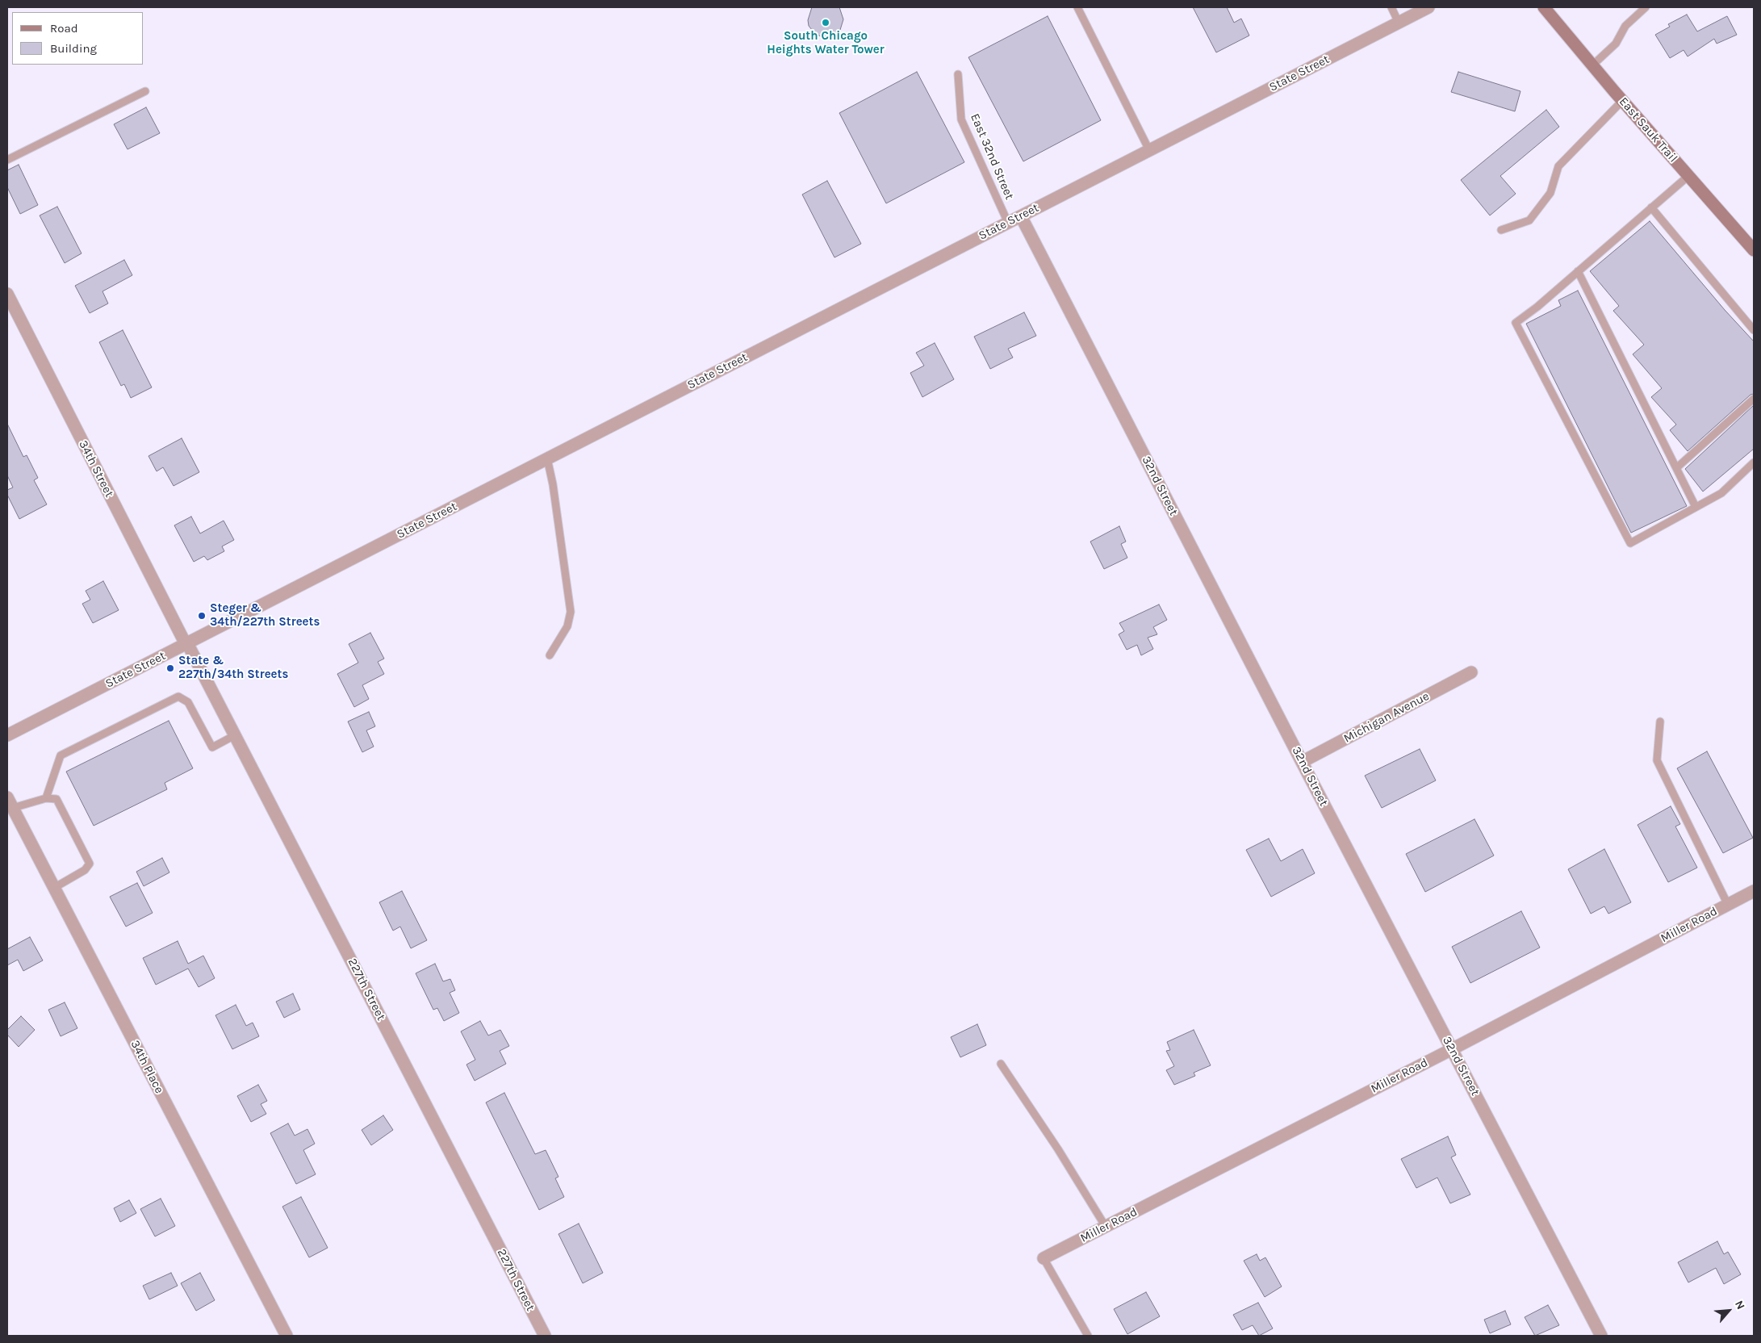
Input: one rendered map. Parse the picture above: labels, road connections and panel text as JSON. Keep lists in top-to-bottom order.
{
  "streets": {
    "main road": ["East Sauk Trail"],
    "street": [
      "State Street",
      "34th Street",
      "32nd Street",
      "Michigan Avenue",
      "Miller Road",
      "227th Street",
      "34th Place"
    ],
    "lane": ["East 32nd Street"]
  },
  "crossings": [
    ["State Street", "East 32nd Street"],
    ["State Street", "34th Street"],
    ["State Street", "32nd Street"],
    ["State Street", "227th Street"],
    ["34th Street", "227th Street"],
    ["32nd Street", "Michigan Avenue"],
    ["32nd Street", "Miller Road"]
  ],
  "places": ["South Chicago Heights Water Tower", "Steger & 34th/227th Streets", "State & 227th/34th Streets"],
  "legend": ["Road", "Building"],
  "north": "top right"
}
